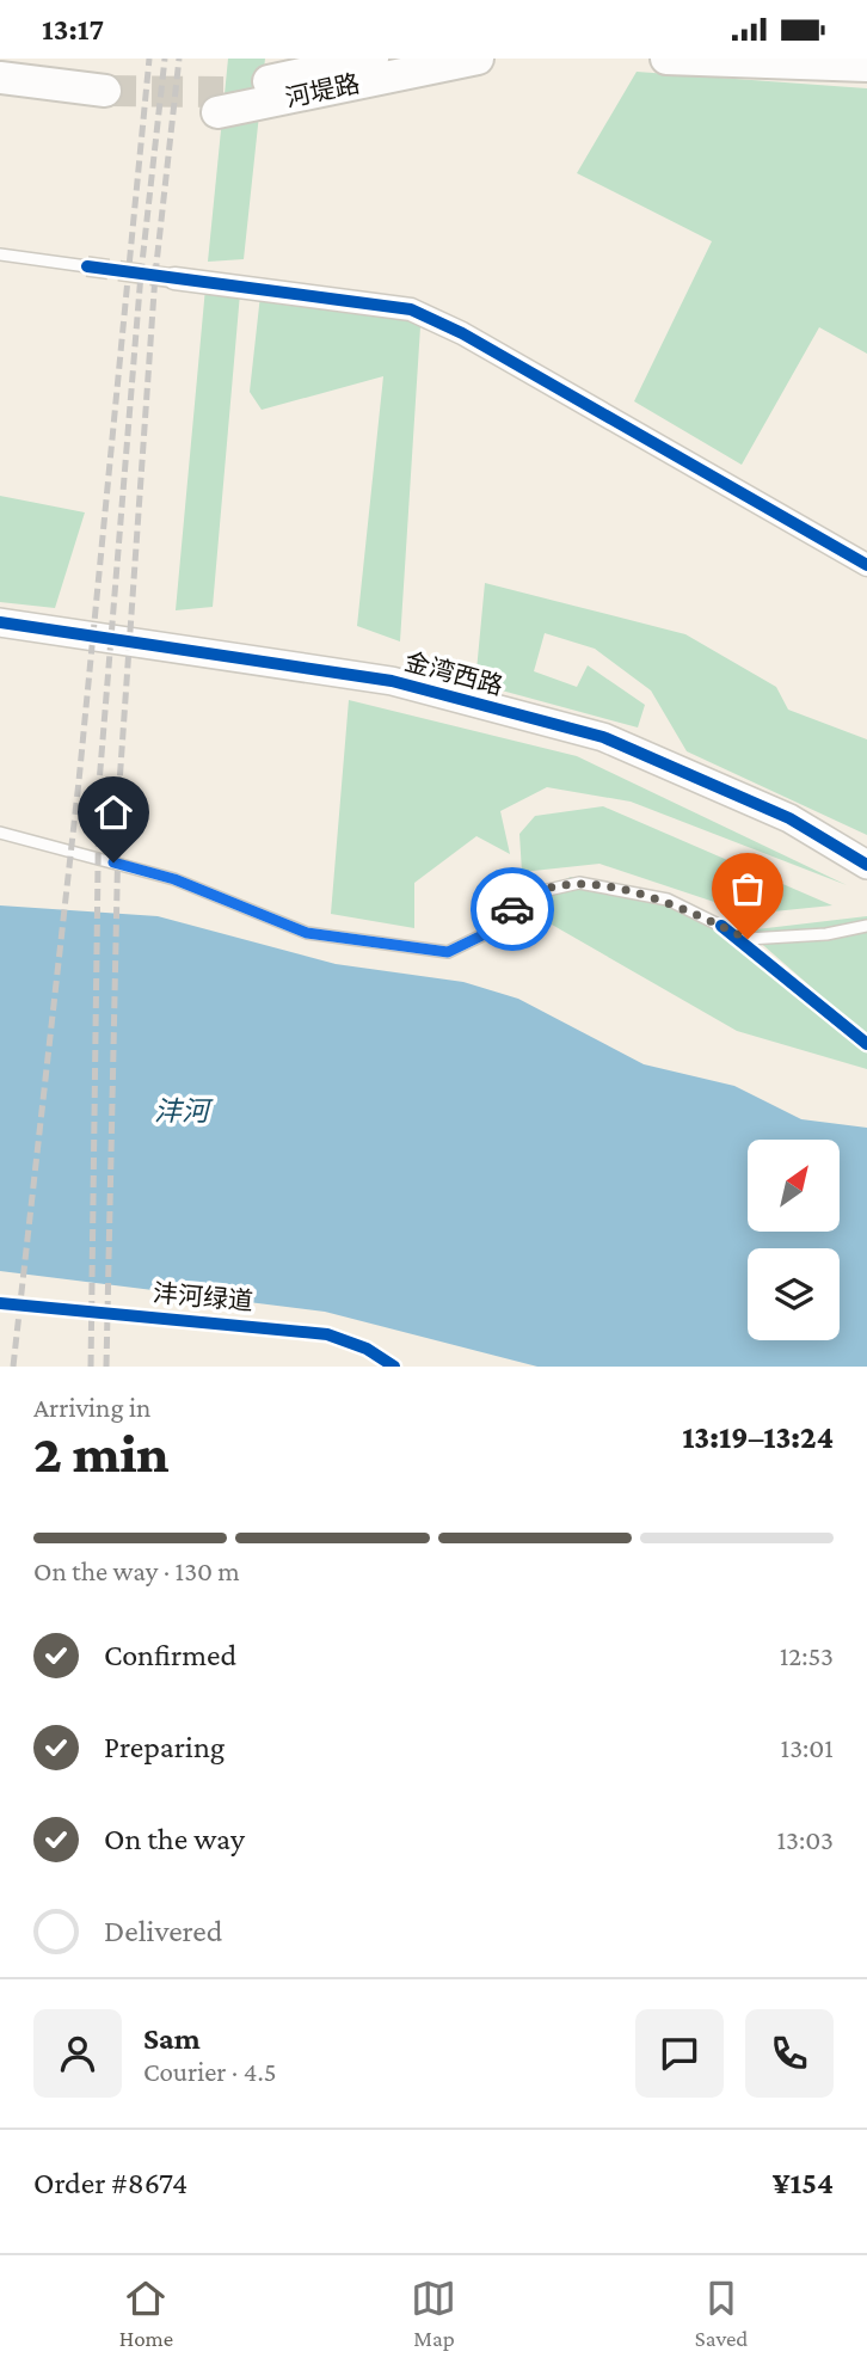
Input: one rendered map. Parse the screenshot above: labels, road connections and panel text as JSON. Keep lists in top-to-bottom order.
{
  "streets": {
    "main road": ["河堤路"],
    "street": ["金湾西路"],
    "cycle path": ["沣河绿道"]
  },
  "water": ["沣河"],
  "north": "top right",
  "page": {
    "status": "13:17",
    "heading": ["2 min", "Arriving in", "13:19–13:24"],
    "panel": [
      "Sam",
      "Courier · 4.5",
      "Order #8674",
      "¥154"
    ],
    "bar": "On the way · 130 m",
    "list": [
      ["Confirmed", "12:53"],
      ["Preparing", "13:01"],
      ["On the way", "13:03"],
      "Delivered"
    ],
    "tabs": ["Home", "Map", "Saved"]
  }
}
